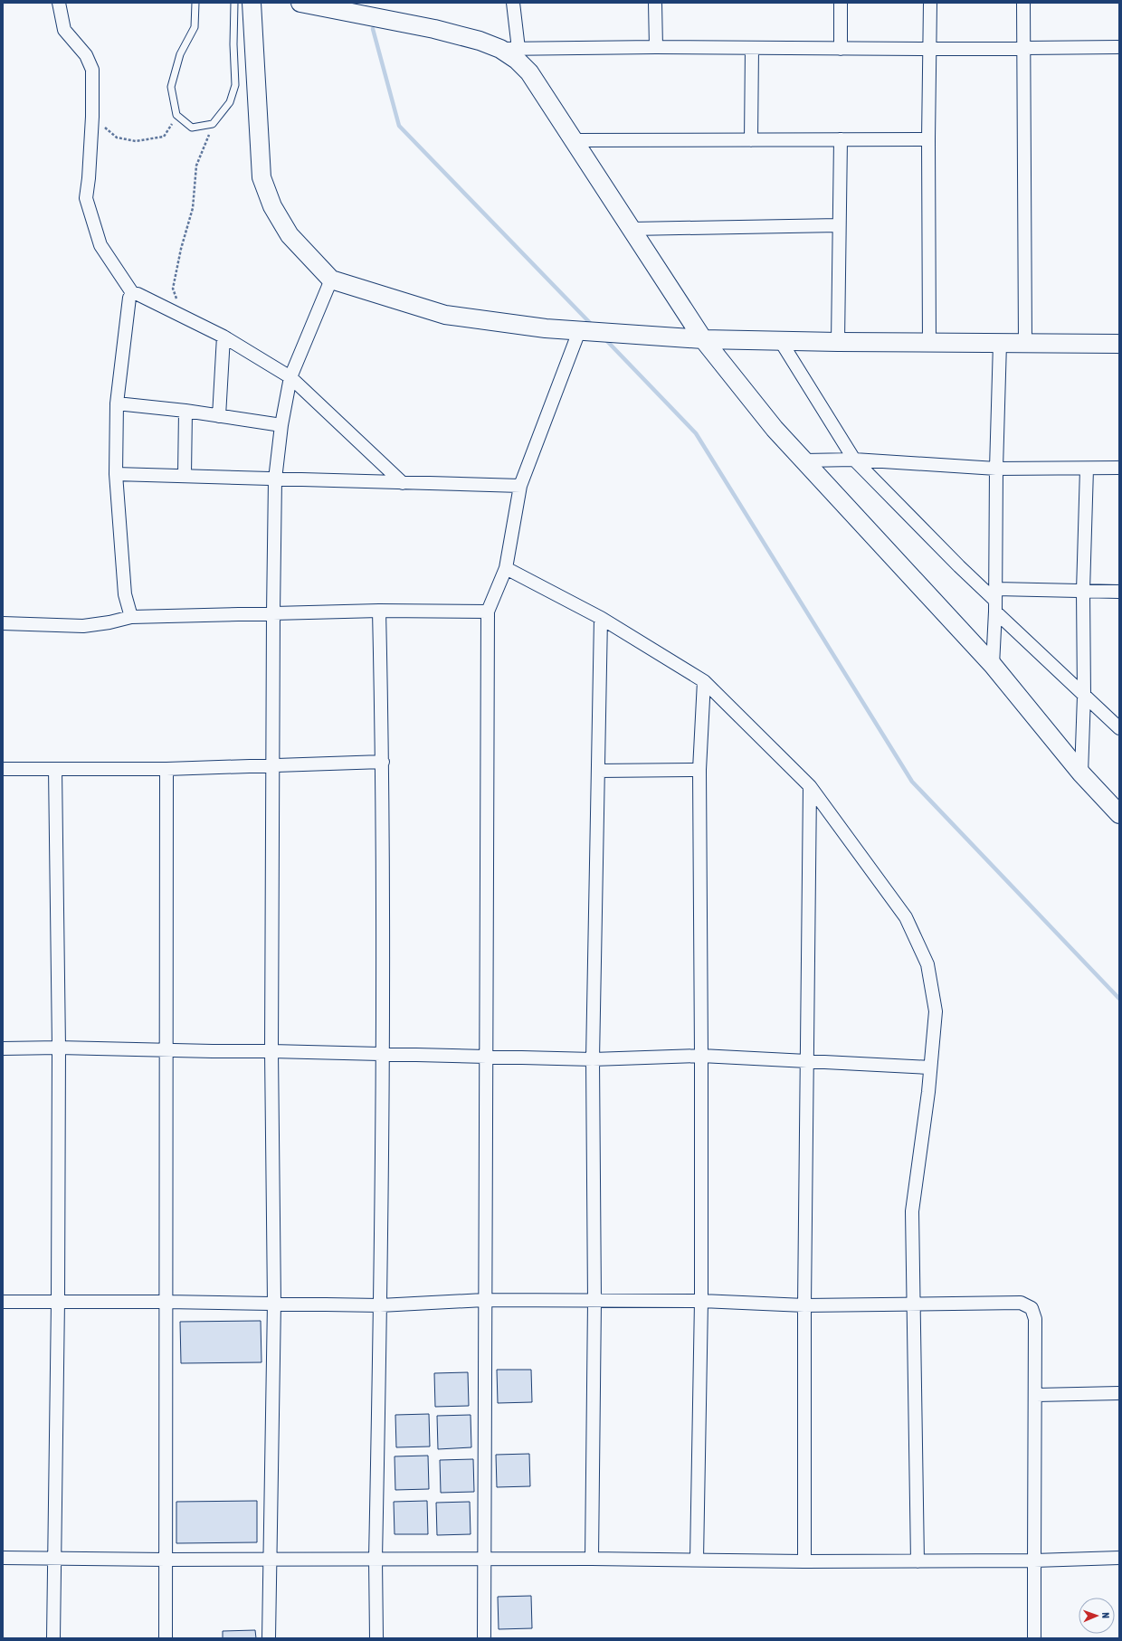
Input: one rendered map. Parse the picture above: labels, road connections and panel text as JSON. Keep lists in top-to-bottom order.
{
  "north": "right"
}
